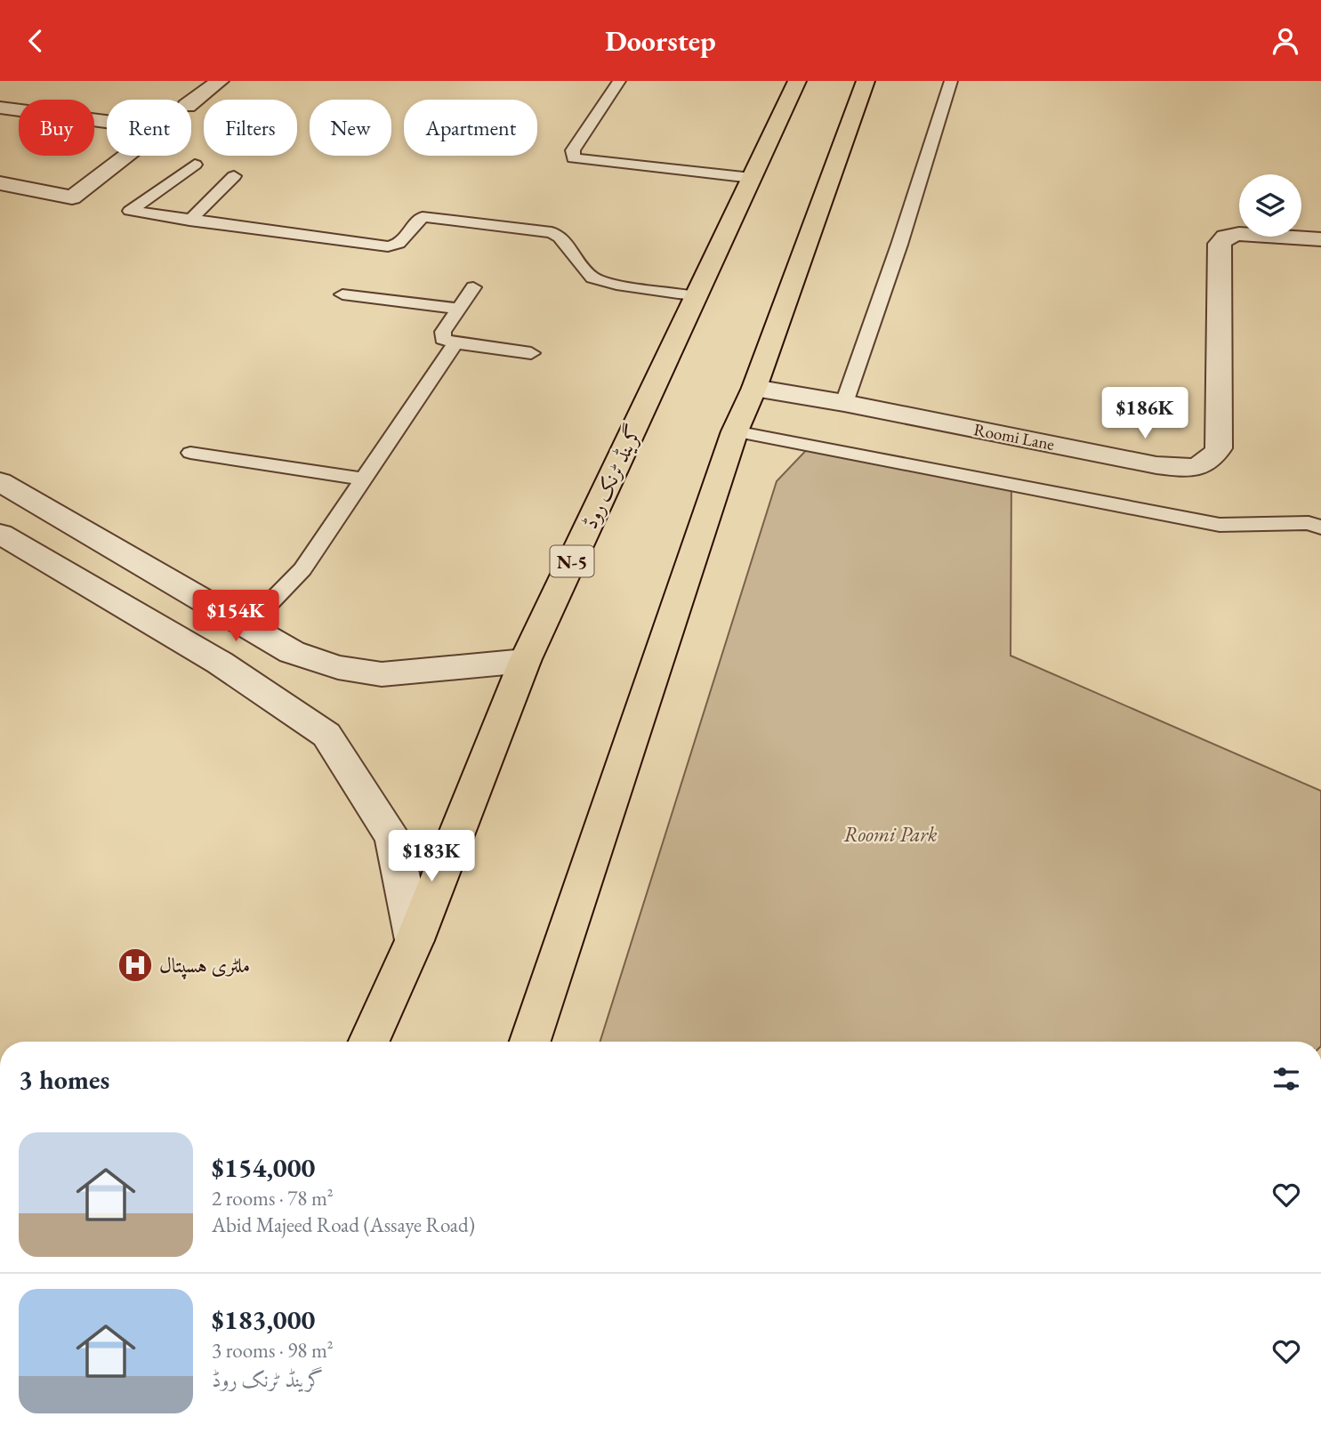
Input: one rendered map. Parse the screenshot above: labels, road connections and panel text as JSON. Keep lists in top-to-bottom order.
{
  "streets": {
    "highway": ["گرینڈ ٹرنک روڈ", "N-5"],
    "street": ["Roomi Lane"]
  },
  "parks": ["Roomi Park"],
  "places": {
    "hospital": ["ملٹری ہسپتال"]
  },
  "page": {
    "header": "Doorstep",
    "chip": [
      "Buy",
      "Rent",
      "Filters",
      "New",
      "Apartment"
    ],
    "price": ["$186K", "$154K", "$183K"],
    "heading": "3 homes",
    "list": [
      {
        "name": "$154,000",
        "note": "2 rooms · 78 m² · Abid Majeed Road (Assaye Road)"
      },
      {
        "name": "$183,000",
        "note": "3 rooms · 98 m² · گرینڈ ٹرنک روڈ"
      }
    ]
  }
}
